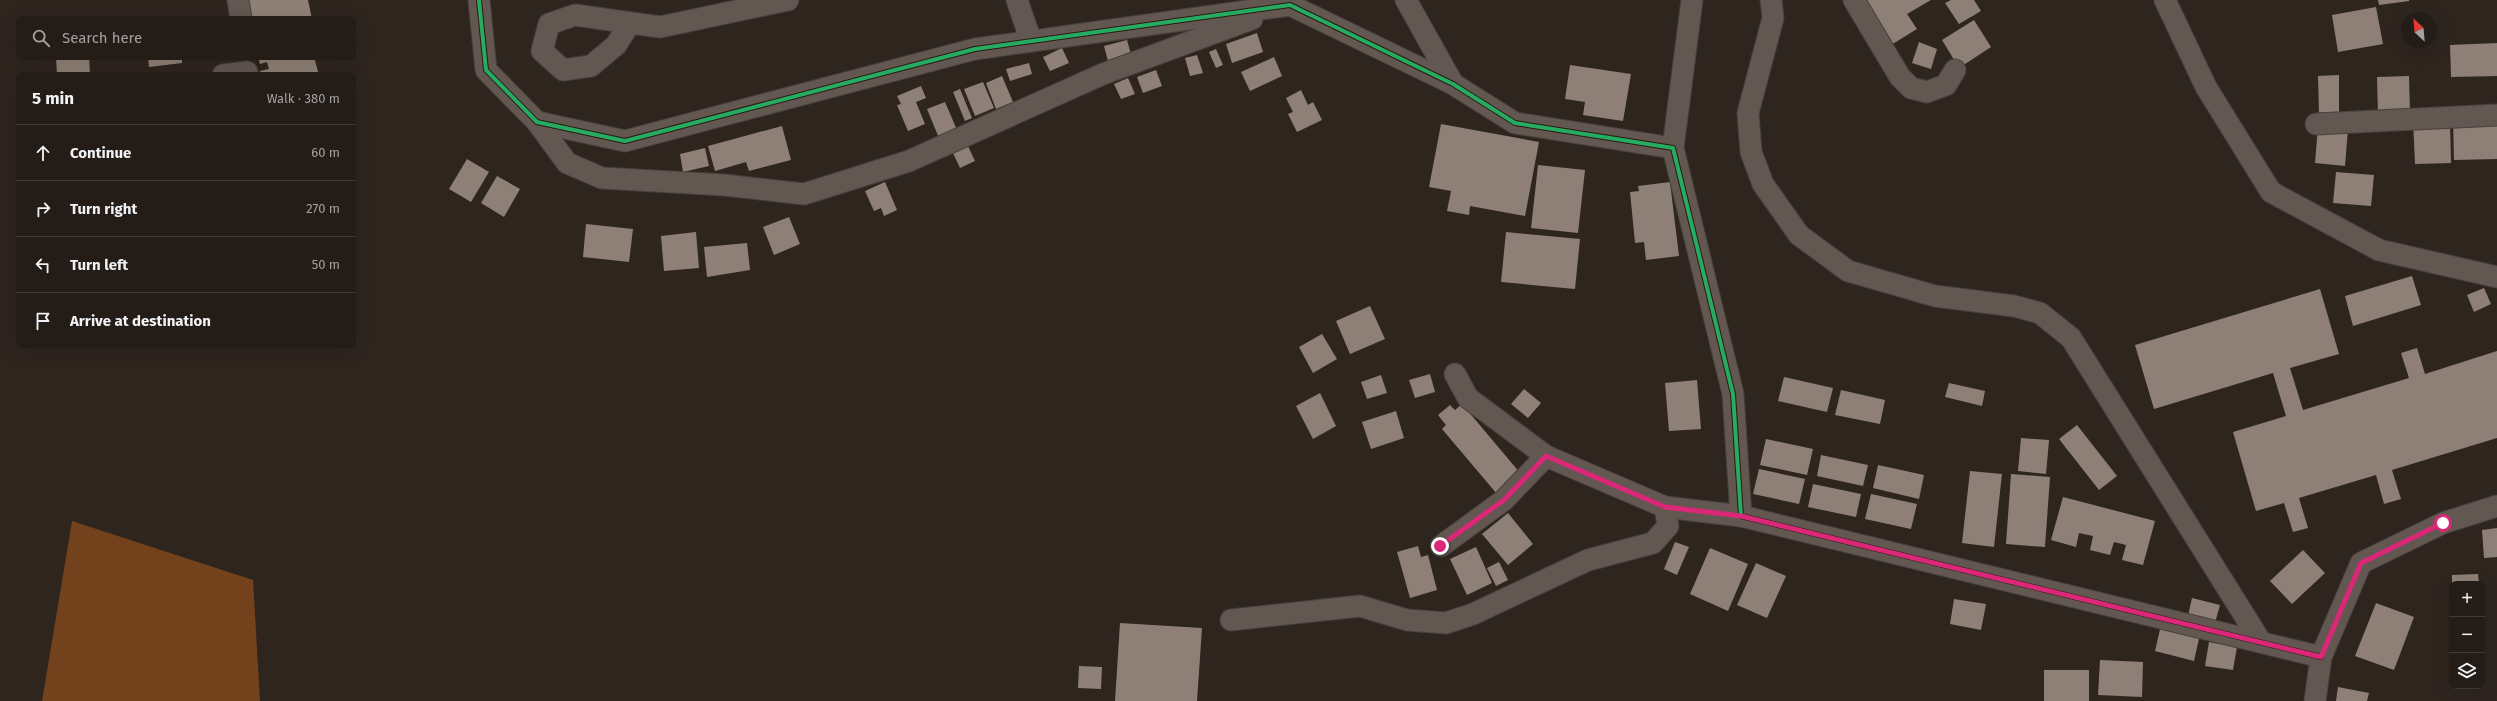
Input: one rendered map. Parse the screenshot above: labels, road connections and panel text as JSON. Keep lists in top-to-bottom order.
{
  "north": "top left",
  "page": {
    "search": "Search here",
    "heading": ["5 min", "Walk · 380 m"],
    "list": [
      ["Continue", "60 m"],
      ["Turn right", "270 m"],
      ["Turn left", "50 m"],
      "Arrive at destination"
    ],
    "map_buttons": ["+", "−"]
  }
}
